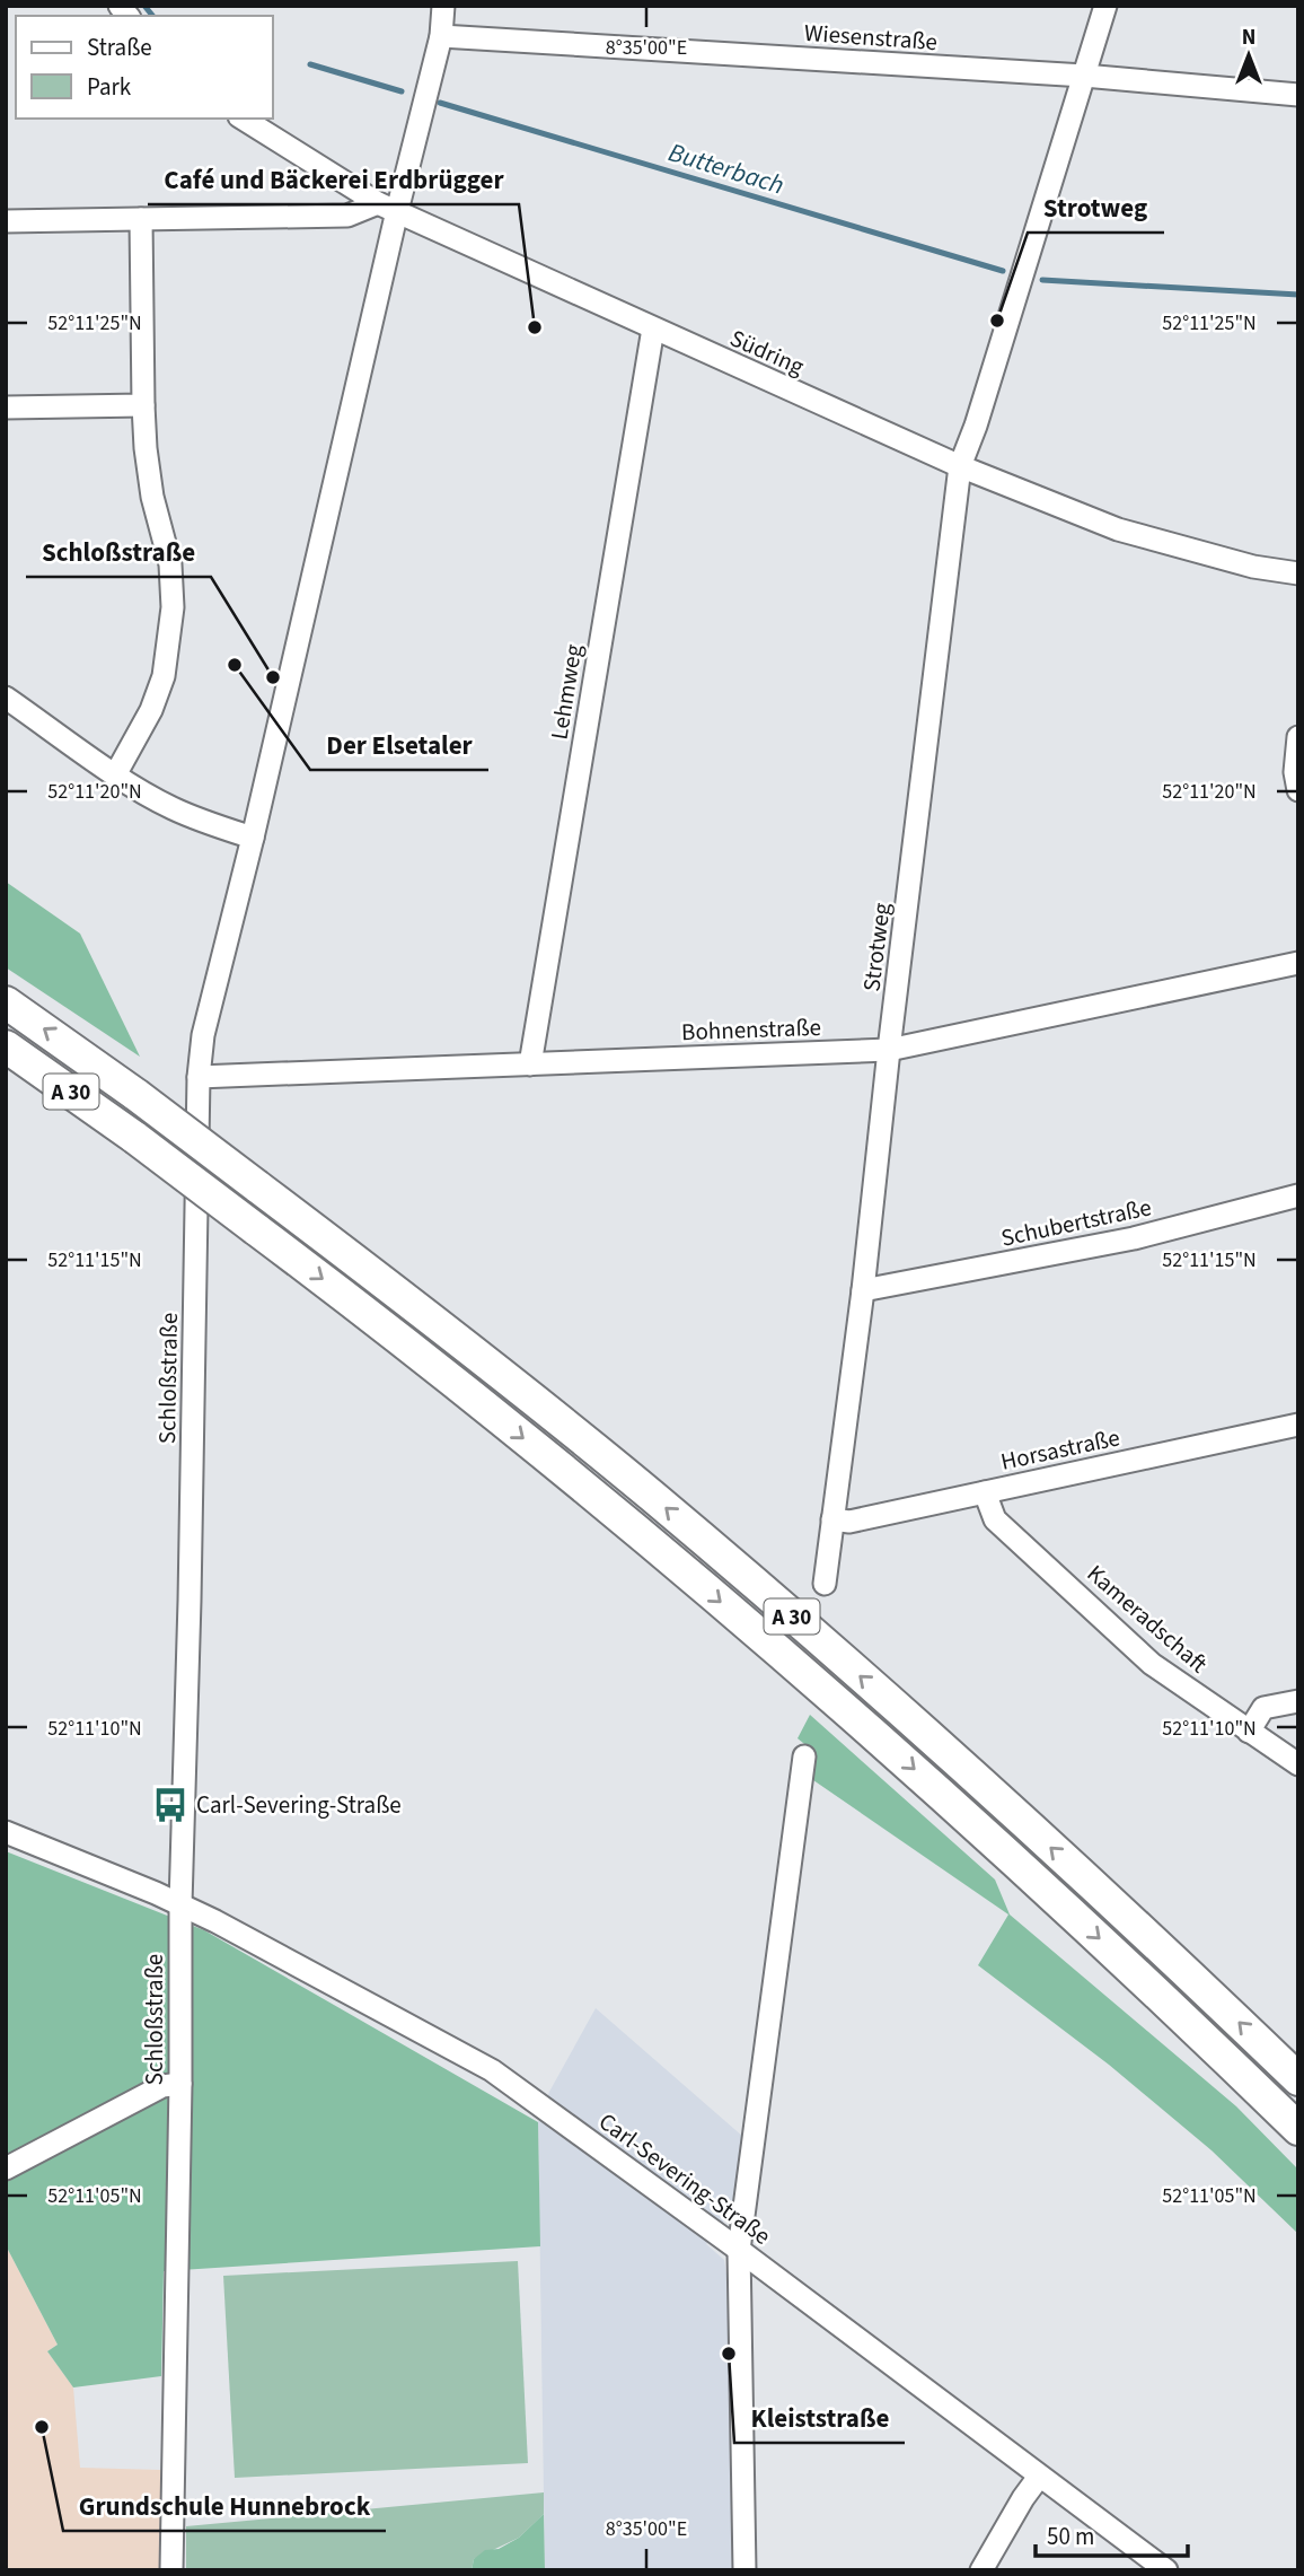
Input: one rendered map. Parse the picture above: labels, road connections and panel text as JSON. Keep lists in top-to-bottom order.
{
  "streets": {
    "highway": ["A 30"],
    "street": [
      "Wiesenstraße",
      "Südring",
      "Lehmweg",
      "Strotweg",
      "Bohnenstraße",
      "Schubertstraße",
      "Schloßstraße",
      "Horsastraße",
      "Kameradschaft",
      "Carl-Severing-Straße"
    ]
  },
  "crossings": [
    ["Wiesenstraße", "Strotweg"],
    ["Wiesenstraße", "Schloßstraße"],
    ["Südring", "Lehmweg"],
    ["Südring", "Strotweg"],
    ["Südring", "Schloßstraße"],
    ["Lehmweg", "Bohnenstraße"],
    ["Strotweg", "Bohnenstraße"],
    ["Strotweg", "Schubertstraße"],
    ["Strotweg", "Horsastraße"],
    ["Bohnenstraße", "Schloßstraße"],
    ["Schloßstraße", "Carl-Severing-Straße"],
    ["Horsastraße", "Kameradschaft"]
  ],
  "water": ["Butterbach"],
  "places": {
    "other": [
      "Strotweg",
      "Café und Bäckerei Erdbrügger",
      "Der Elsetaler",
      "Schloßstraße",
      "Kleiststraße",
      "Grundschule Hunnebrock"
    ],
    "bus stop": ["Carl-Severing-Straße"]
  },
  "legend": ["Straße", "Park"],
  "scale_bar": "50 m",
  "north": "top",
  "coordinates": [
    "8°35'00\"E",
    "52°11'25\"N",
    "52°11'20\"N",
    "52°11'15\"N",
    "52°11'10\"N",
    "52°11'05\"N"
  ]
}
